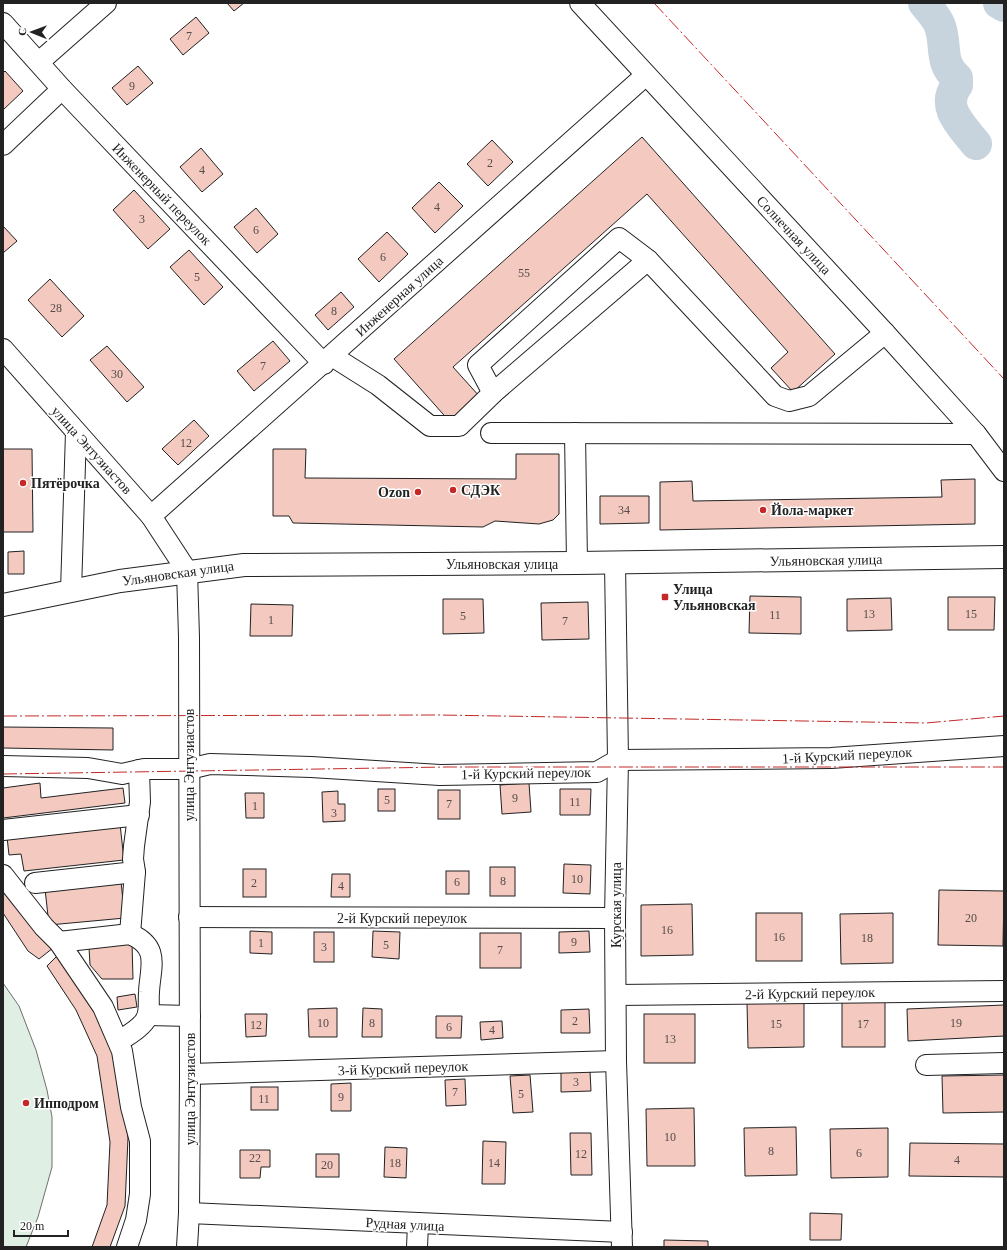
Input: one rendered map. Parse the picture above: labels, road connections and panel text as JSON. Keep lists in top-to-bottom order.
{
  "streets": {
    "main road": ["Ульяновская улица"],
    "street": [
      "Инженерный переулок",
      "Солнечная улица",
      "Инженерная улица",
      "улица Энтузиастов",
      "1-й Курский переулок",
      "Курская улица",
      "2-й Курский переулок",
      "3-й Курский переулок",
      "Рудная улица"
    ]
  },
  "crossings": [
    ["Инженерный переулок", "Инженерная улица"],
    ["Солнечная улица", "Инженерная улица"],
    ["Инженерная улица", "улица Энтузиастов"],
    ["улица Энтузиастов", "Ульяновская улица"],
    ["улица Энтузиастов", "1-й Курский переулок"],
    ["улица Энтузиастов", "2-й Курский переулок"],
    ["улица Энтузиастов", "3-й Курский переулок"],
    ["улица Энтузиастов", "Рудная улица"],
    ["Ульяновская улица", "Курская улица"],
    ["1-й Курский переулок", "Курская улица"],
    ["Курская улица", "2-й Курский переулок"],
    ["Курская улица", "3-й Курский переулок"],
    ["Курская улица", "Рудная улица"]
  ],
  "places": {
    "other": [
      "Пятёрочка",
      "СДЭК",
      "Ozon",
      "Йола-маркет",
      "Ипподром"
    ],
    "transit": ["Улица Ульяновская"]
  },
  "house_numbers": [
    "7",
    "9",
    "2",
    "4",
    "4",
    "3",
    "6",
    "6",
    "55",
    "5",
    "28",
    "8",
    "7",
    "30",
    "12",
    "34",
    "13",
    "15",
    "11",
    "5",
    "1",
    "7",
    "9",
    "5",
    "11",
    "7",
    "1",
    "3",
    "10",
    "8",
    "6",
    "2",
    "4",
    "20",
    "16",
    "16",
    "18",
    "9",
    "1",
    "5",
    "3",
    "7",
    "2",
    "10",
    "8",
    "19",
    "15",
    "17",
    "12",
    "6",
    "4",
    "13",
    "3",
    "7",
    "5",
    "9",
    "11",
    "10",
    "8",
    "6",
    "12",
    "22",
    "4",
    "18",
    "14",
    "20"
  ],
  "scale_bar": "20 m",
  "north": "left"
}
